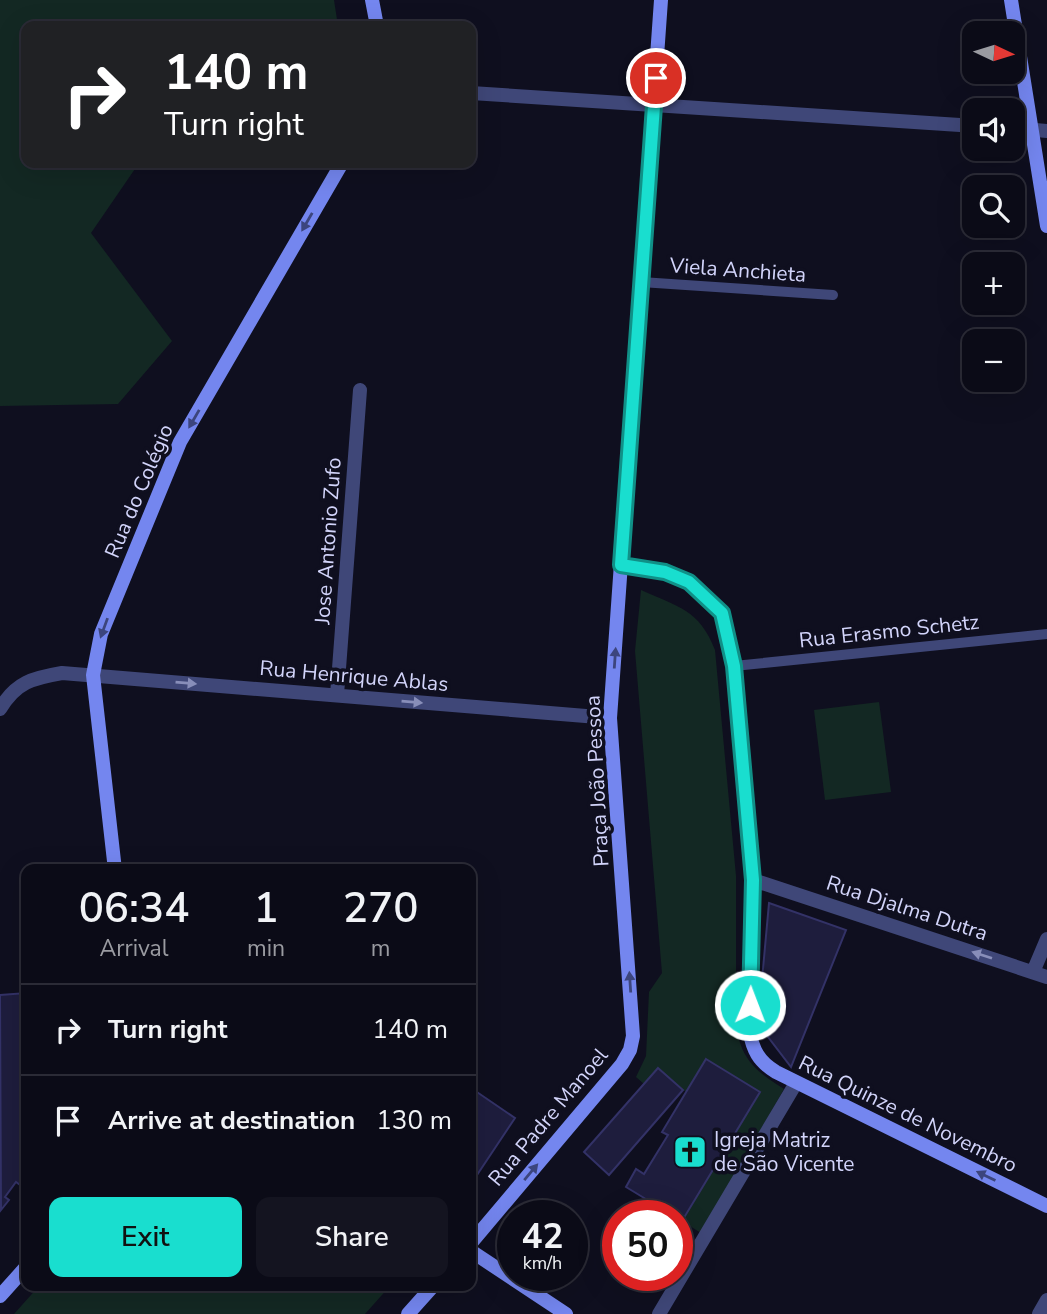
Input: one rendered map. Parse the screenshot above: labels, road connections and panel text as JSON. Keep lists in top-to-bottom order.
{
  "streets": {
    "main road": [
      "Rua do Colégio",
      "Praça João Pessoa",
      "Rua Quinze de Novembro",
      "Rua Padre Manoel"
    ],
    "street": ["Jose Antonio Zufo", "Rua Henrique Ablas", "Rua Djalma Dutra"],
    "lane": ["Viela Anchieta", "Rua Erasmo Schetz"]
  },
  "crossings": [
    ["Viela Anchieta", "Praça João Pessoa"],
    ["Rua do Colégio", "Rua Henrique Ablas"],
    ["Jose Antonio Zufo", "Rua Henrique Ablas"],
    ["Rua Henrique Ablas", "Praça João Pessoa"],
    ["Praça João Pessoa", "Rua Padre Manoel"],
    ["Rua Djalma Dutra", "Rua Quinze de Novembro"]
  ],
  "one_way": [
    "Rua do Colégio",
    "Rua Henrique Ablas",
    "Praça João Pessoa",
    "Rua Djalma Dutra",
    "Rua Quinze de Novembro",
    "Rua Padre Manoel"
  ],
  "places": {
    "church": ["Igreja Matriz de São Vicente"]
  },
  "north": "right",
  "page": {
    "map_buttons": ["+", "−"],
    "turn": ["140 m", "Turn right"],
    "eta": [
      "06:34",
      "Arrival",
      "1",
      "min",
      "270",
      "m"
    ],
    "list": [
      {
        "name": "Turn right",
        "value": "140 m"
      },
      {
        "name": "Arrive at destination",
        "value": "130 m"
      }
    ],
    "buttons": ["Exit", "Share"],
    "speed": "42 km/h",
    "limit": "50"
  }
}
